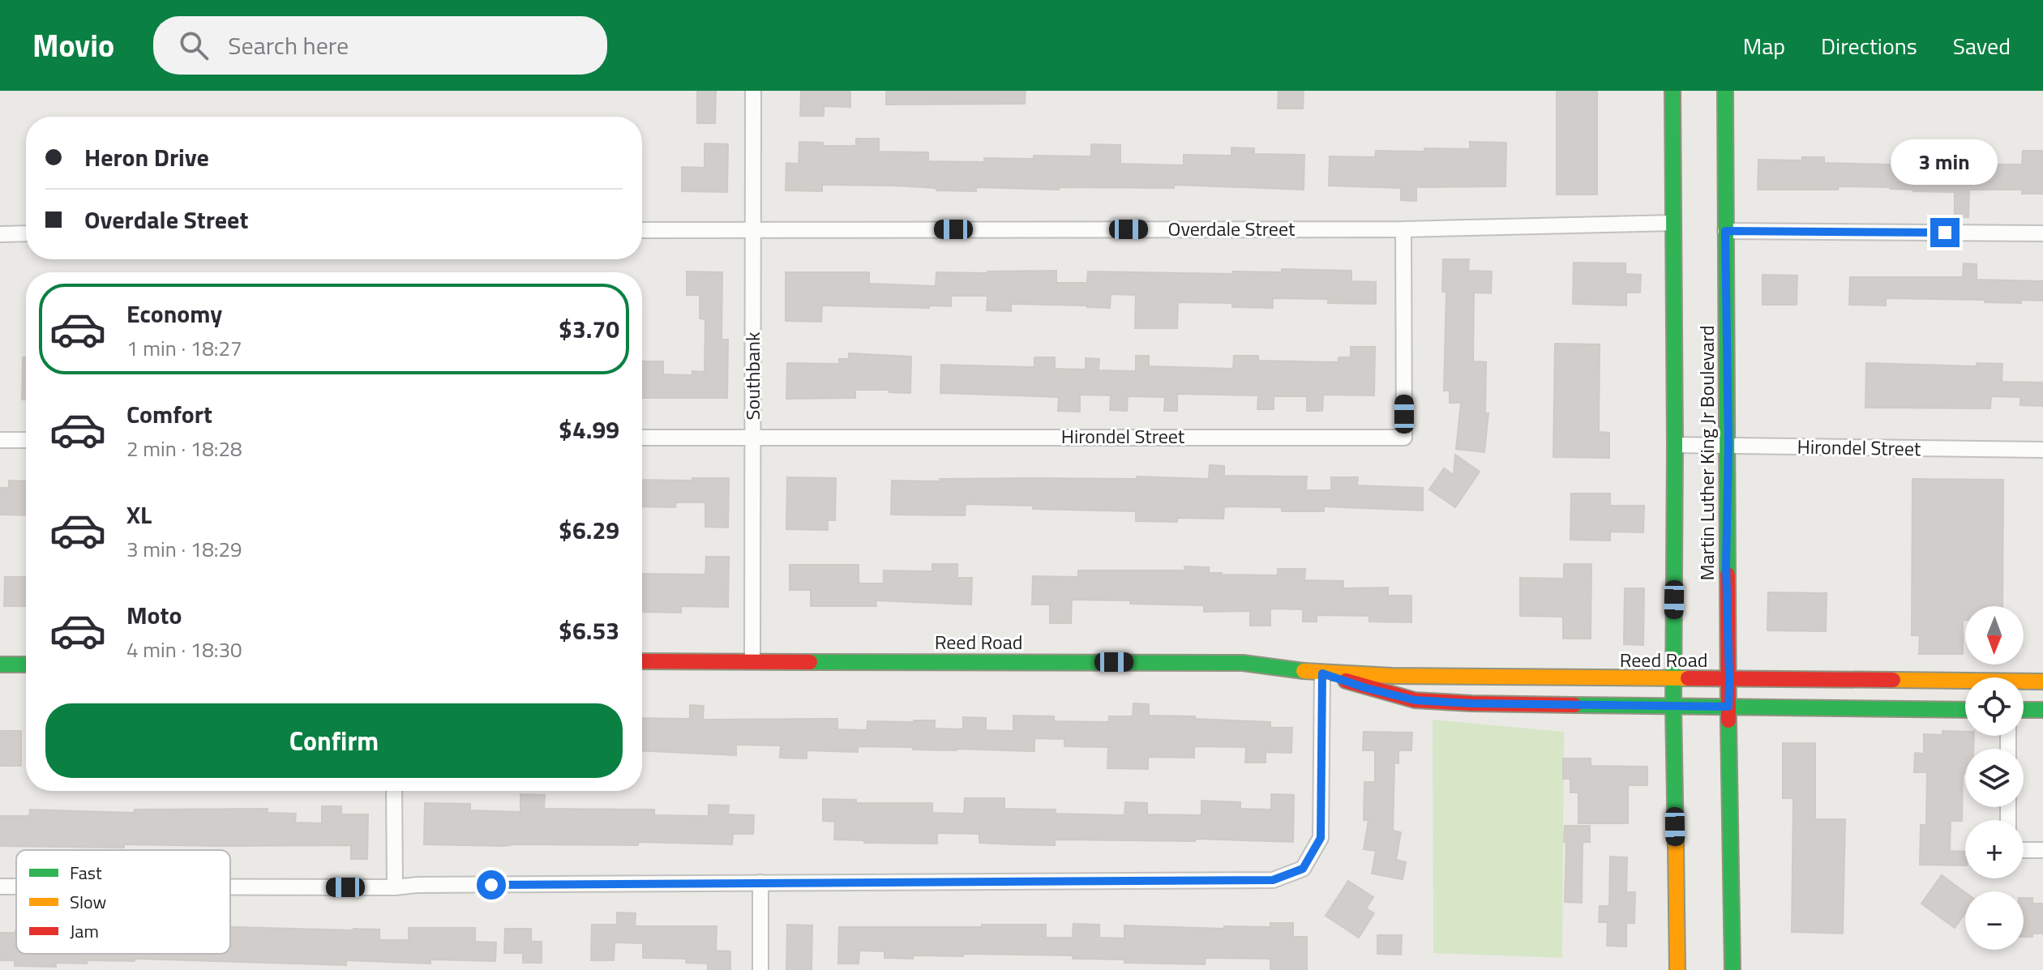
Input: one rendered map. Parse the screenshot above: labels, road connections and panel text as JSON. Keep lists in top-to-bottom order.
{
  "streets": {
    "street": [
      "Overdale Street",
      "Southbank",
      "Hirondel Street",
      "Martin Luther King Jr Boulevard",
      "Reed Road"
    ]
  },
  "crossings": [
    ["Overdale Street", "Southbank"],
    ["Overdale Street", "Hirondel Street"],
    ["Overdale Street", "Martin Luther King Jr Boulevard"],
    ["Southbank", "Hirondel Street"],
    ["Southbank", "Reed Road"],
    ["Hirondel Street", "Martin Luther King Jr Boulevard"],
    ["Martin Luther King Jr Boulevard", "Reed Road"]
  ],
  "legend": ["Fast", "Slow", "Jam"],
  "north": "bottom",
  "page": {
    "header": "Movio",
    "search": "Search here",
    "nav": ["Map", "Directions", "Saved"],
    "banner": ["Heron Drive", "Overdale Street"],
    "bubble": "3 min",
    "list": [
      {
        "name": "Economy",
        "note": "1 min · 18:27",
        "value": "$3.70"
      },
      {
        "name": "Comfort",
        "note": "2 min · 18:28",
        "value": "$4.99"
      },
      {
        "name": "XL",
        "note": "3 min · 18:29",
        "value": "$6.29"
      },
      {
        "name": "Moto",
        "note": "4 min · 18:30",
        "value": "$6.53"
      }
    ],
    "map_buttons": ["+", "−"],
    "buttons": "Confirm"
  }
}
